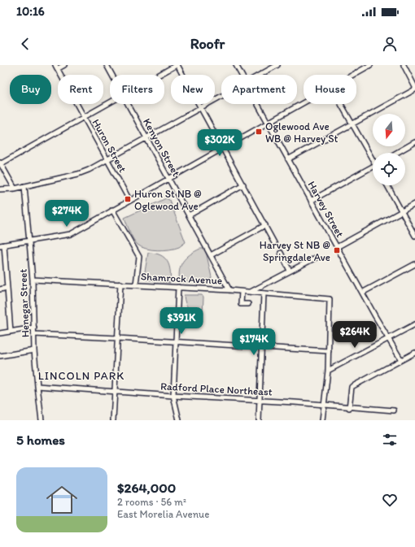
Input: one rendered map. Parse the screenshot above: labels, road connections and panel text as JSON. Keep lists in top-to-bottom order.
{
  "streets": {
    "street": [
      "Huron Street",
      "Kenyon Street",
      "Harvey Street",
      "Shamrock Avenue",
      "Henegar Street",
      "Radford Place Northeast"
    ]
  },
  "crossings": [
    ["Kenyon Street", "Shamrock Avenue"],
    ["Shamrock Avenue", "Henegar Street"],
    ["Henegar Street", "Radford Place Northeast"]
  ],
  "districts": ["LINCOLN PARK"],
  "places": {
    "transit": ["Oglewood Ave WB @ Harvey St", "Huron St NB @ Oglewood Ave", "Harvey St NB @ Springdale Ave"]
  },
  "north": "bottom",
  "page": {
    "status": "10:16",
    "header": "Roofr",
    "chip": [
      "Buy",
      "Rent",
      "Filters",
      "New",
      "Apartment",
      "House"
    ],
    "price": [
      "$302K",
      "$274K",
      "$391K",
      "$264K",
      "$174K"
    ],
    "heading": "5 homes",
    "list": [
      {
        "name": "$264,000",
        "note": "2 rooms · 56 m² · East Morelia Avenue"
      }
    ]
  }
}
